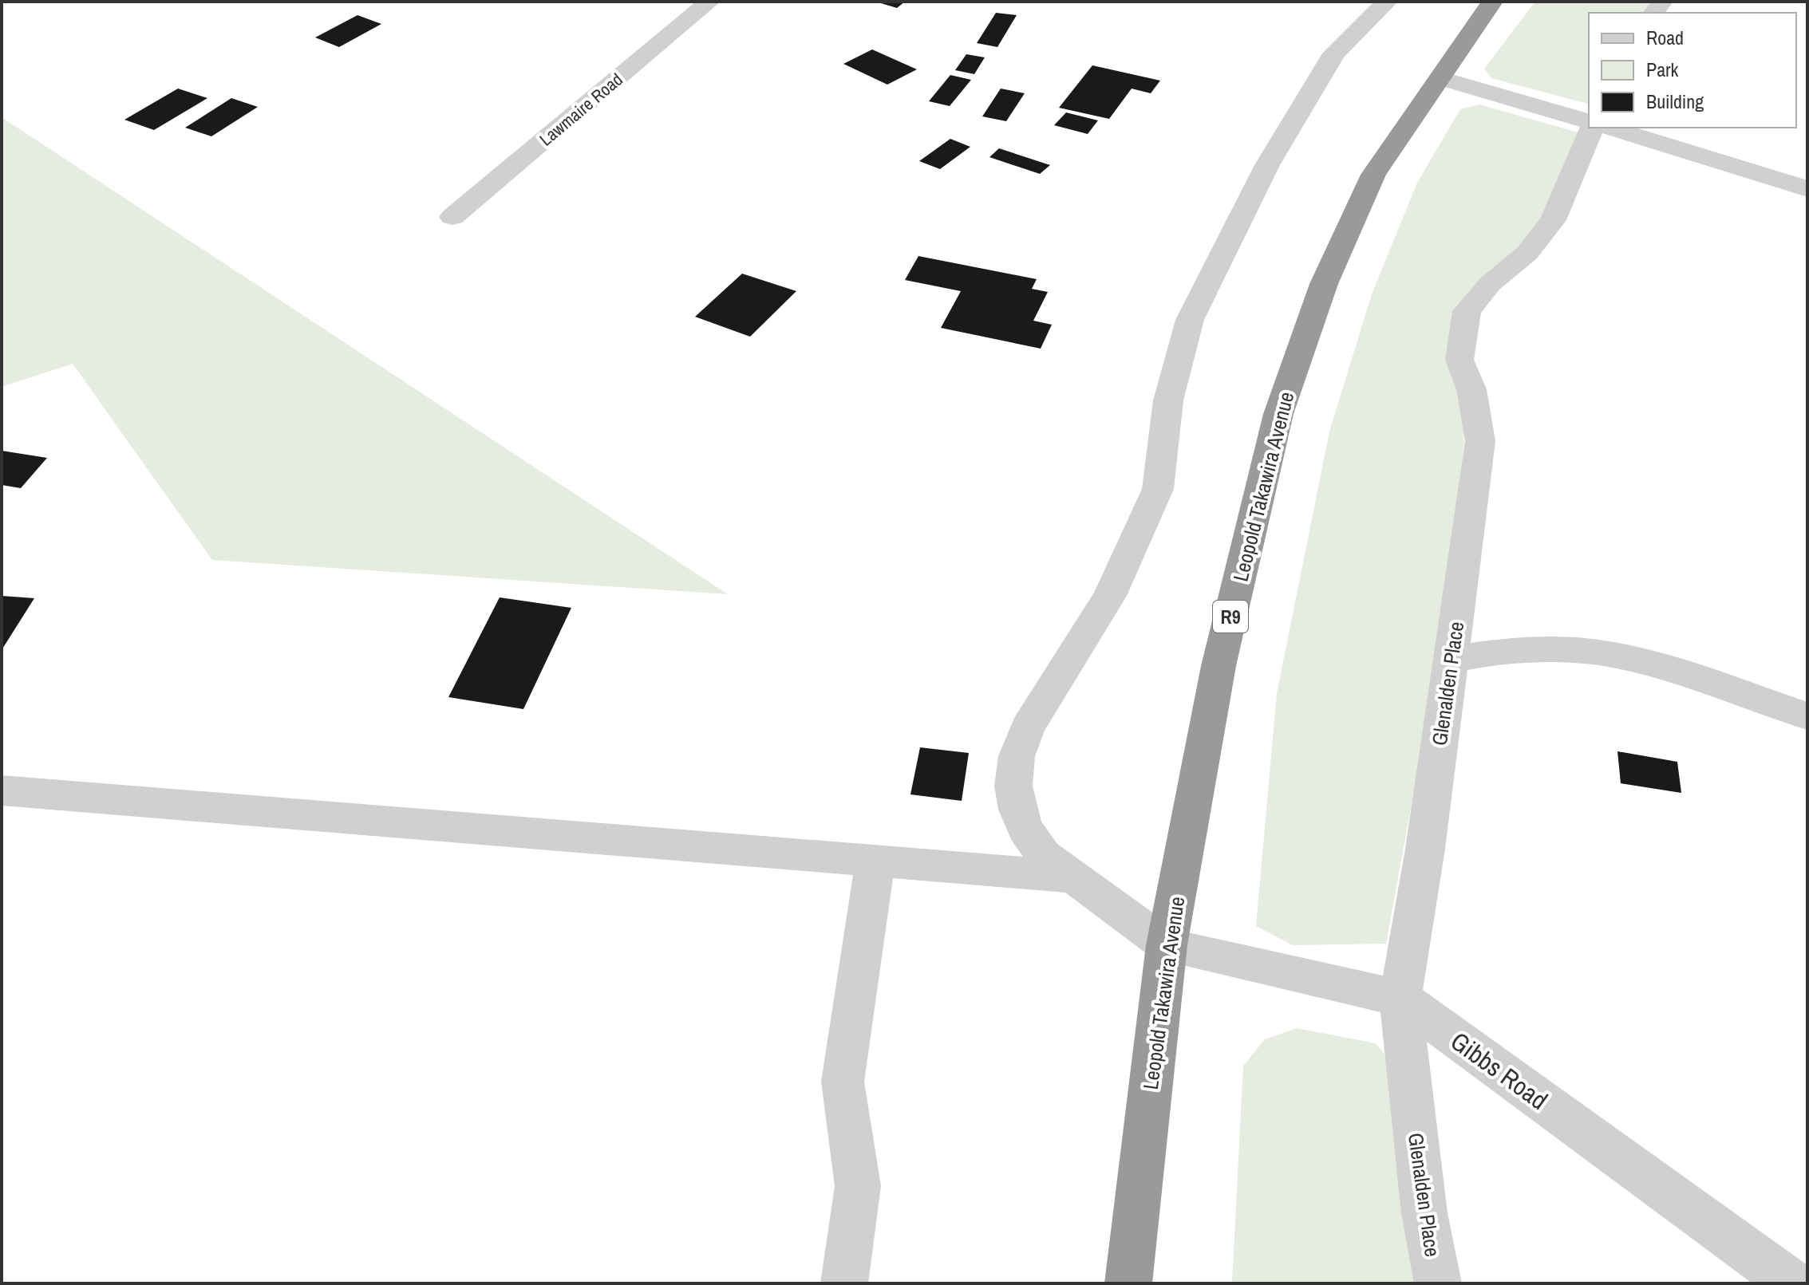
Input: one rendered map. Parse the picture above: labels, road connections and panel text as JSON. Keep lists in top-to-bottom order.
{
  "streets": {
    "highway": ["Leopold Takawira Avenue", "R9"],
    "street": ["Lawmaire Road", "Glenalden Place", "Gibbs Road"]
  },
  "crossings": [
    ["Leopold Takawira Avenue", "Gibbs Road"],
    ["Glenalden Place", "Gibbs Road"]
  ],
  "legend": ["Road", "Park", "Building"]
}
